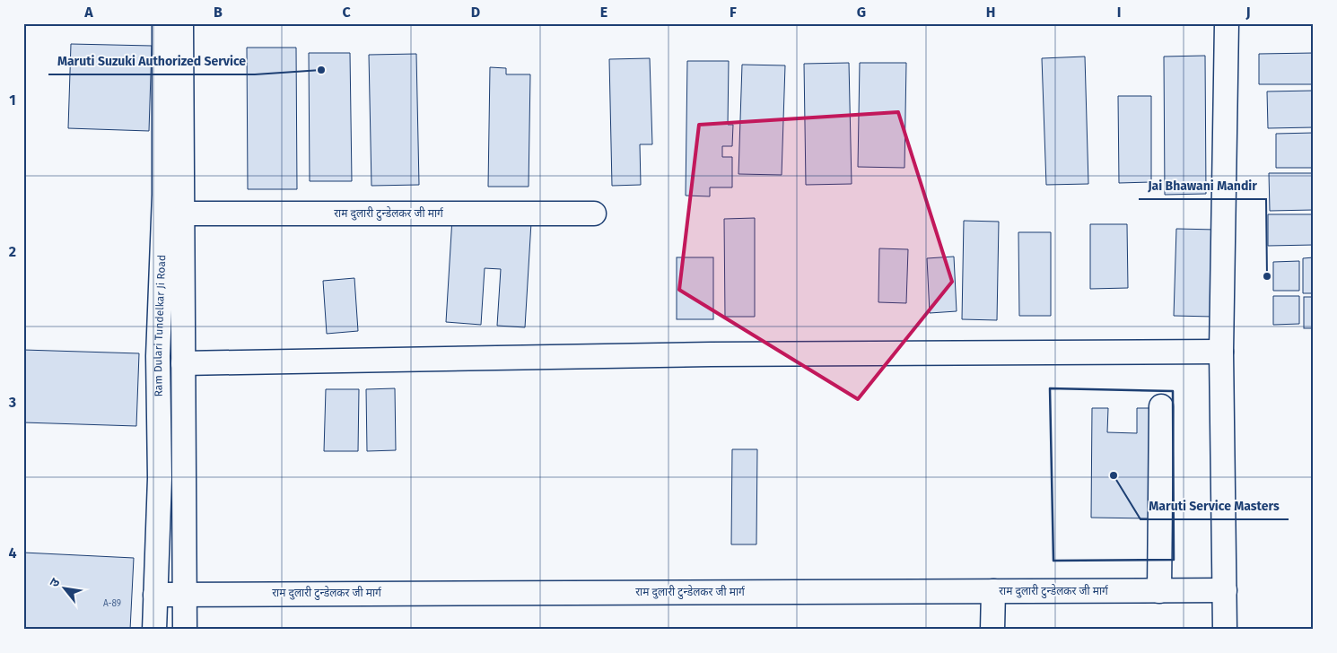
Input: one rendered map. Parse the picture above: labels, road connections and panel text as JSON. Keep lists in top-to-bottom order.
{
  "streets": {
    "street": ["राम दुलारी टुन्डेलकर जी मार्ग", "Ram Dulari Tundelkar Ji Road"]
  },
  "crossings": [
    ["राम दुलारी टुन्डेलकर जी मार्ग", "Ram Dulari Tundelkar Ji Road"]
  ],
  "places": ["Maruti Suzuki Authorized Service", "Jai Bhawani Mandir", "Maruti Service Masters"],
  "house_numbers": ["A-89"],
  "north": "top left",
  "grid": {
    "columns": [
      "A",
      "B",
      "C",
      "D",
      "E",
      "F",
      "G",
      "H",
      "I",
      "J"
    ],
    "rows": [
      "1",
      "2",
      "3",
      "4"
    ]
  }
}
